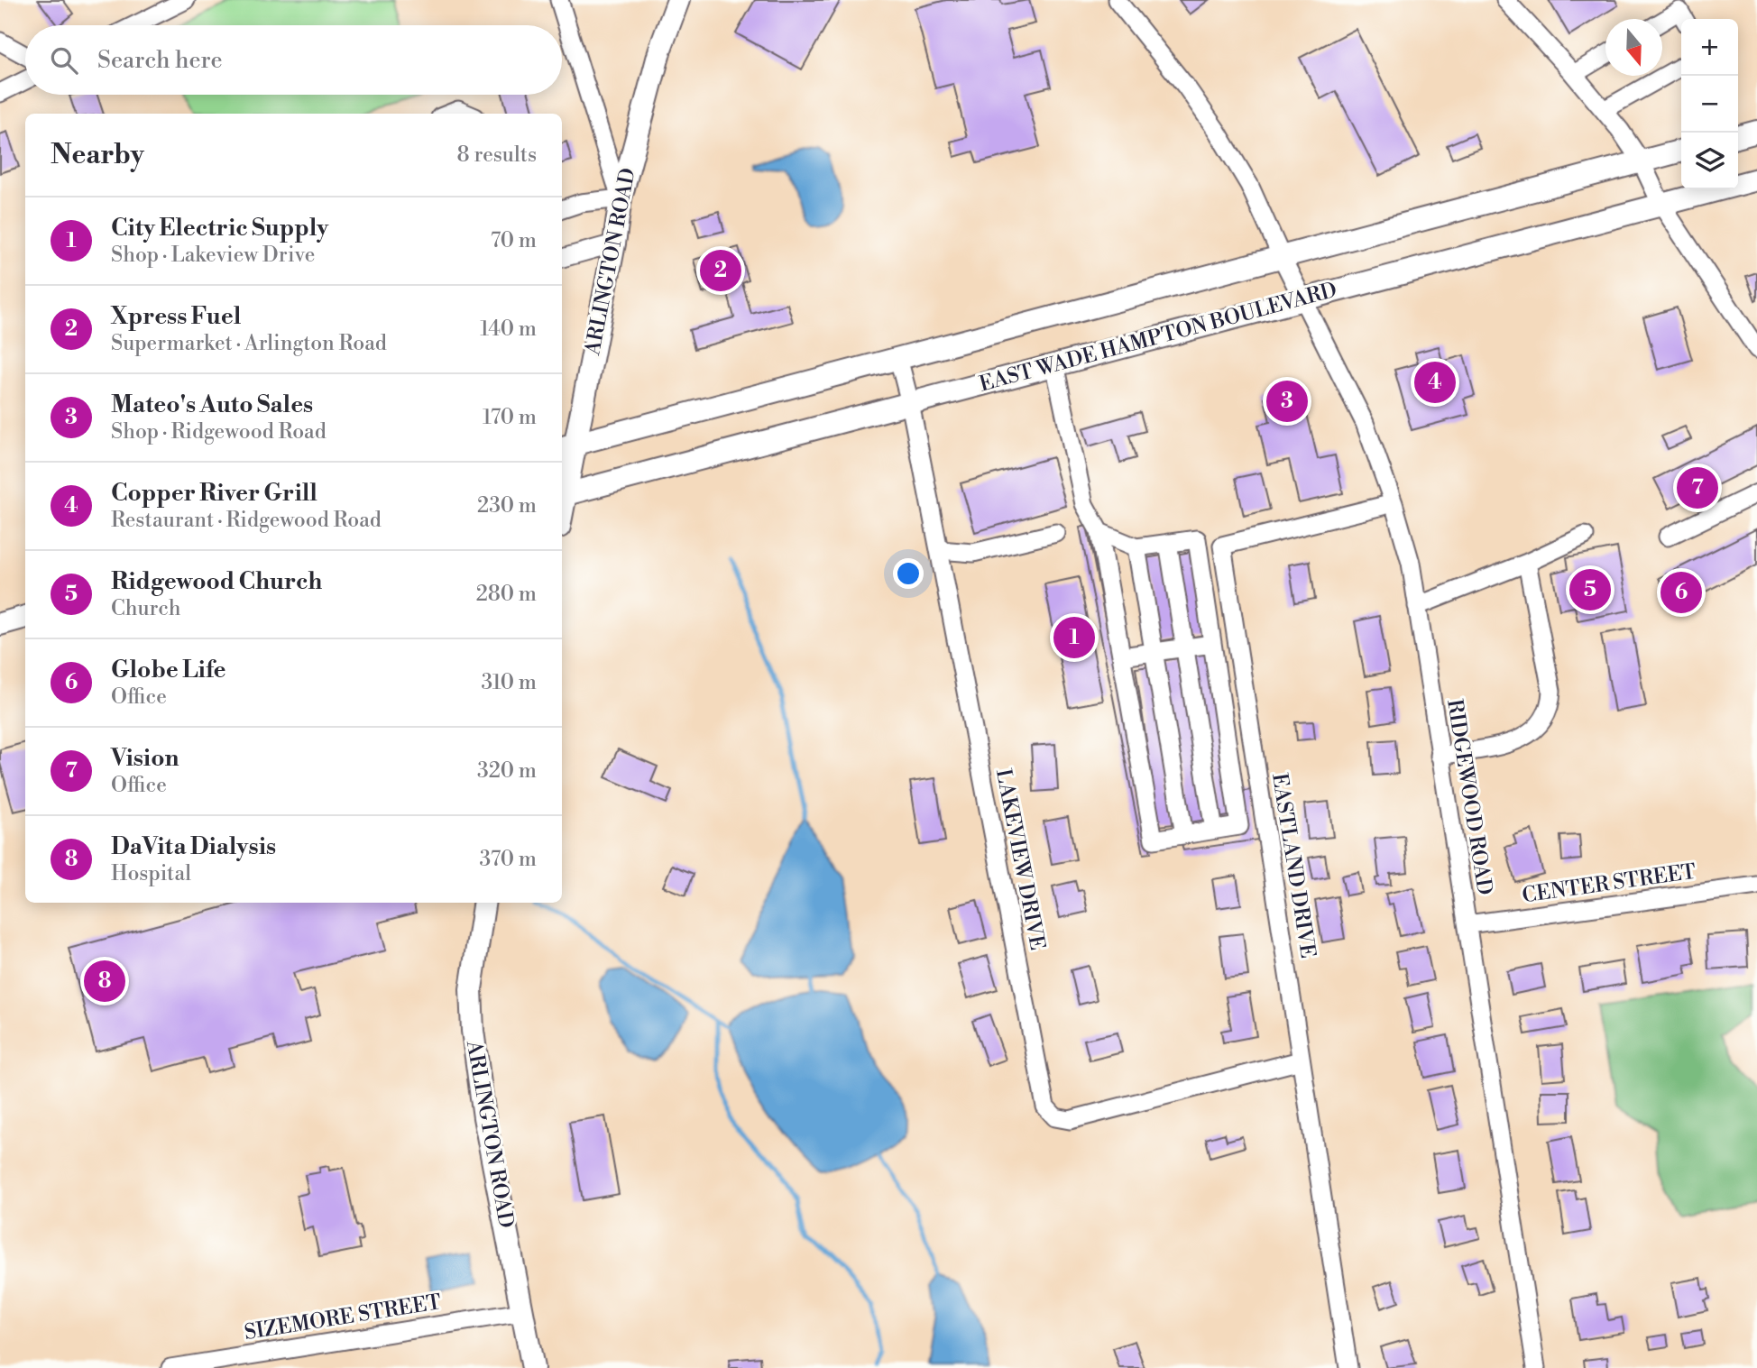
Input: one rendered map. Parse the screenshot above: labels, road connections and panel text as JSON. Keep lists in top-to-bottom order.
{
  "streets": {
    "main road": ["ARLINGTON ROAD", "EAST WADE HAMPTON BOULEVARD"],
    "street": [
      "RIDGEWOOD ROAD",
      "LAKEVIEW DRIVE",
      "EASTLAND DRIVE",
      "CENTER STREET",
      "SIZEMORE STREET"
    ]
  },
  "crossings": [
    ["ARLINGTON ROAD", "EAST WADE HAMPTON BOULEVARD"],
    ["ARLINGTON ROAD", "SIZEMORE STREET"],
    ["EAST WADE HAMPTON BOULEVARD", "RIDGEWOOD ROAD"],
    ["EAST WADE HAMPTON BOULEVARD", "LAKEVIEW DRIVE"],
    ["RIDGEWOOD ROAD", "EASTLAND DRIVE"],
    ["RIDGEWOOD ROAD", "CENTER STREET"],
    ["LAKEVIEW DRIVE", "EASTLAND DRIVE"]
  ],
  "north": "bottom",
  "page": {
    "map_buttons": ["+", "−"],
    "search": "Search here",
    "heading": ["Nearby", "8 results"],
    "list": [
      {
        "mark": "1",
        "name": "City Electric Supply",
        "note": "Shop · Lakeview Drive",
        "value": "70 m"
      },
      {
        "mark": "2",
        "name": "Xpress Fuel",
        "note": "Supermarket · Arlington Road",
        "value": "140 m"
      },
      {
        "mark": "3",
        "name": "Mateo's Auto Sales",
        "note": "Shop · Ridgewood Road",
        "value": "170 m"
      },
      {
        "mark": "4",
        "name": "Copper River Grill",
        "note": "Restaurant · Ridgewood Road",
        "value": "230 m"
      },
      {
        "mark": "5",
        "name": "Ridgewood Church",
        "note": "Church",
        "value": "280 m"
      },
      {
        "mark": "6",
        "name": "Globe Life",
        "note": "Office",
        "value": "310 m"
      },
      {
        "mark": "7",
        "name": "Vision",
        "note": "Office",
        "value": "320 m"
      },
      {
        "mark": "8",
        "name": "DaVita Dialysis",
        "note": "Hospital",
        "value": "370 m"
      }
    ],
    "pins": [
      "2",
      "4",
      "3",
      "7",
      "5",
      "6",
      "1",
      "8"
    ]
  }
}
